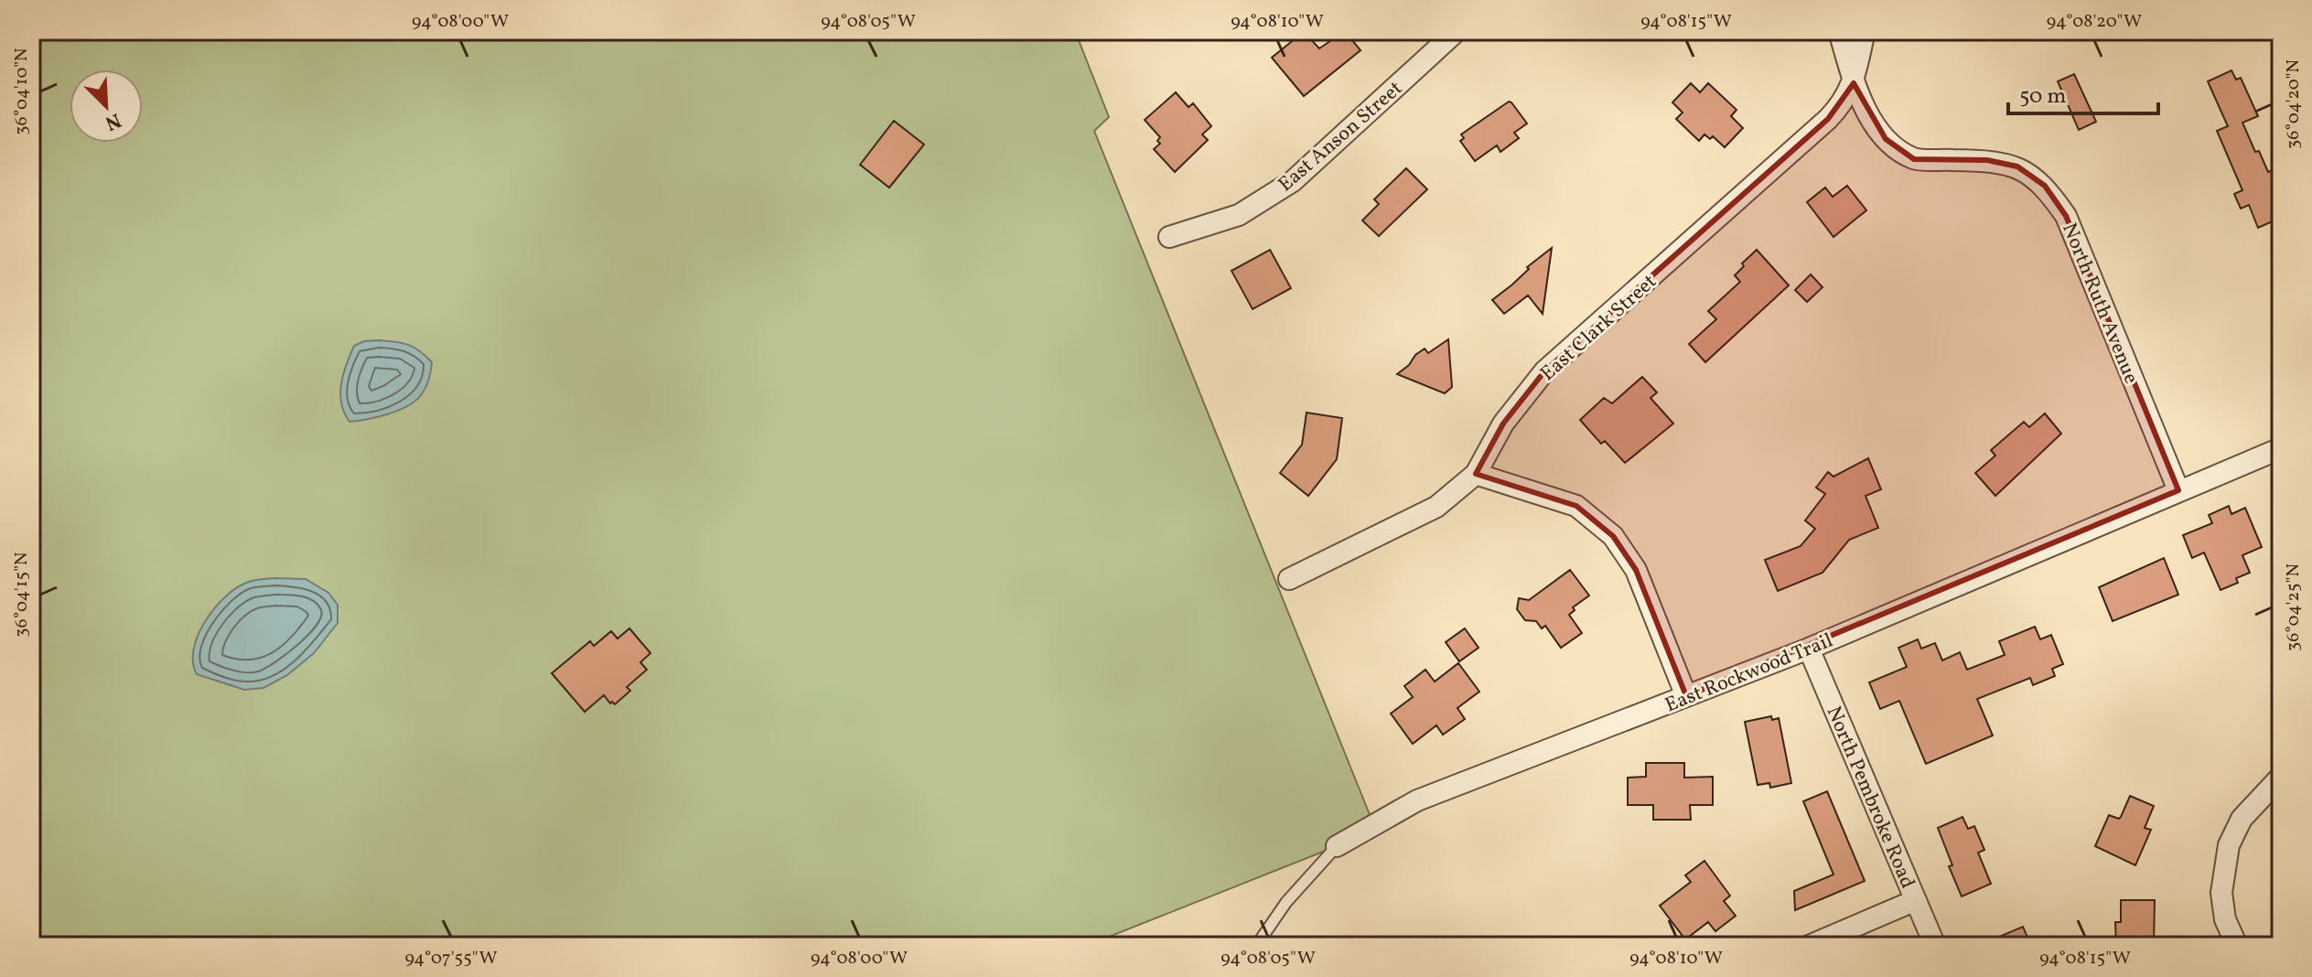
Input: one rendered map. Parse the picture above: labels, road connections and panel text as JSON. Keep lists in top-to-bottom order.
{
  "streets": {
    "street": [
      "East Anson Street",
      "North Ruth Avenue",
      "East Clark Street",
      "East Rockwood Trail",
      "North Pembroke Road"
    ]
  },
  "crossings": [
    ["North Ruth Avenue", "East Clark Street"],
    ["North Ruth Avenue", "East Rockwood Trail"],
    ["East Rockwood Trail", "North Pembroke Road"]
  ],
  "scale_bar": "50 m",
  "north": "bottom right",
  "coordinates": [
    "94°08'00\"W",
    "94°08'05\"W",
    "94°08'10\"W",
    "94°08'15\"W",
    "94°08'20\"W",
    "36°04'10\"N",
    "36°04'20\"N",
    "36°04'15\"N",
    "36°04'25\"N",
    "94°07'55\"W"
  ]
}
